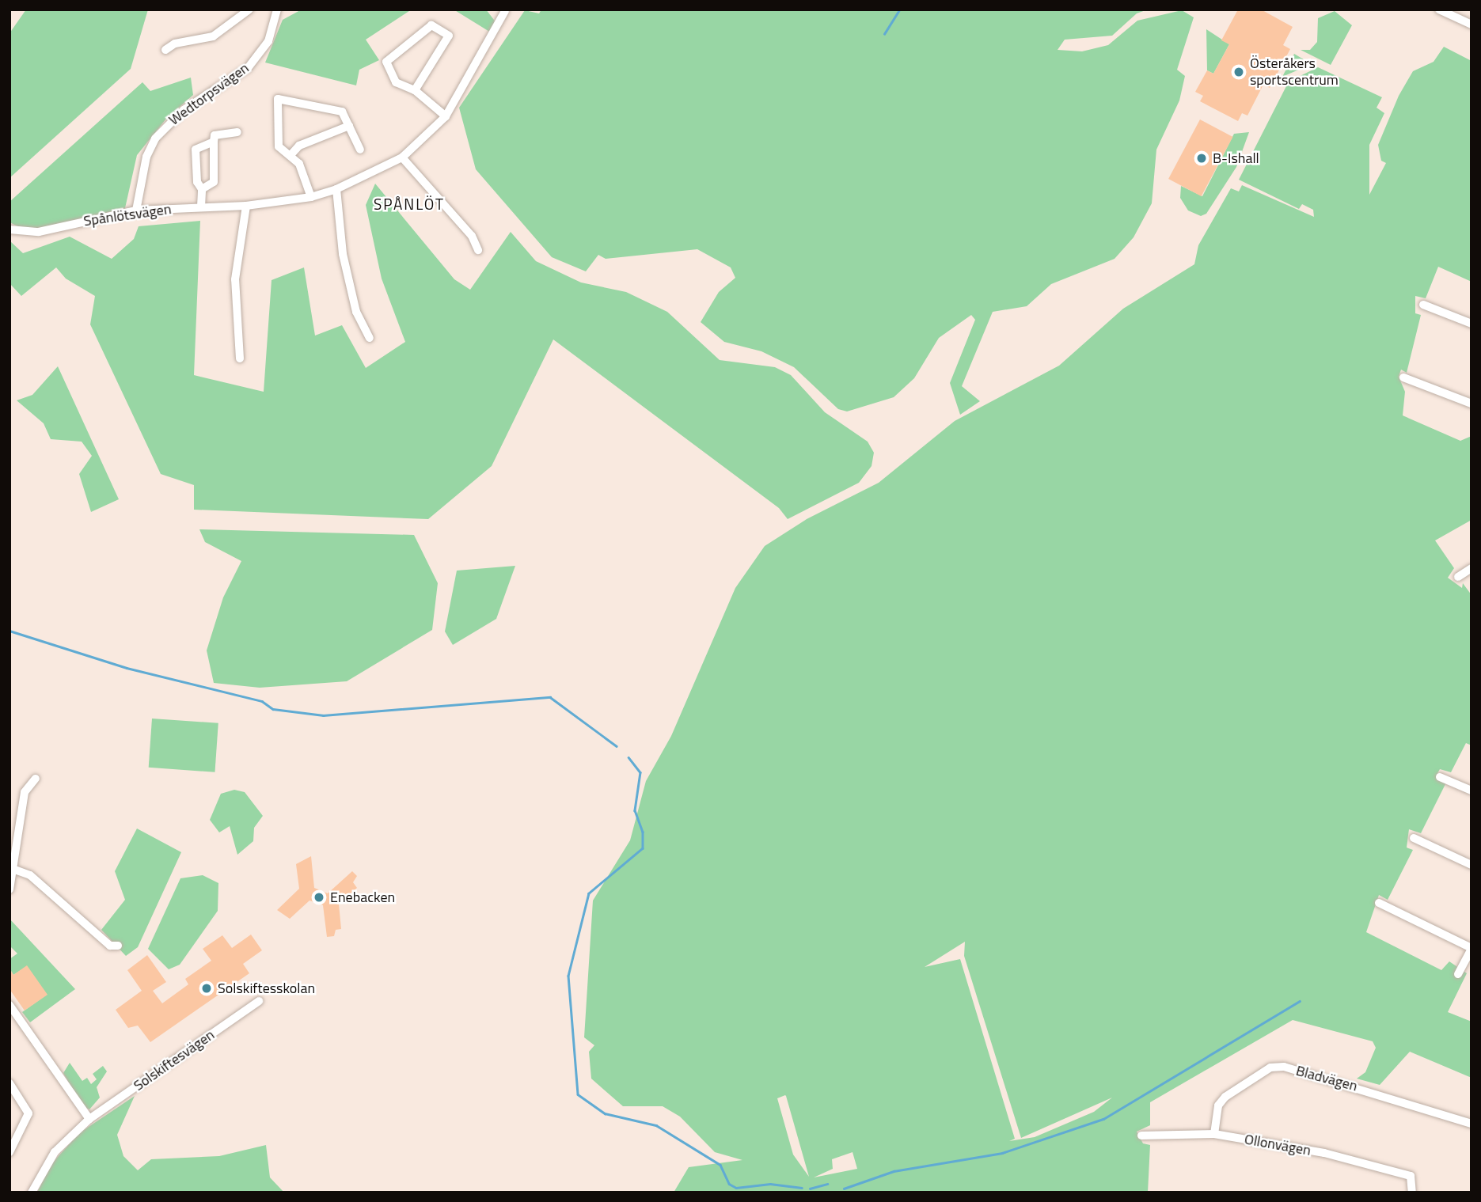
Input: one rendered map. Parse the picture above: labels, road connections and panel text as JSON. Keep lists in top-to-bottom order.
{
  "streets": {
    "street": [
      "Wedtorpsvägen",
      "Spånlötsvägen",
      "Solskiftesvägen",
      "Bladvägen",
      "Ollonvägen"
    ]
  },
  "crossings": [
    ["Wedtorpsvägen", "Spånlötsvägen"],
    ["Bladvägen", "Ollonvägen"]
  ],
  "districts": ["SPÅNLÖT"],
  "places": [
    "Österåkers sportscentrum",
    "B-Ishall",
    "Enebacken",
    "Solskiftesskolan"
  ]
}
